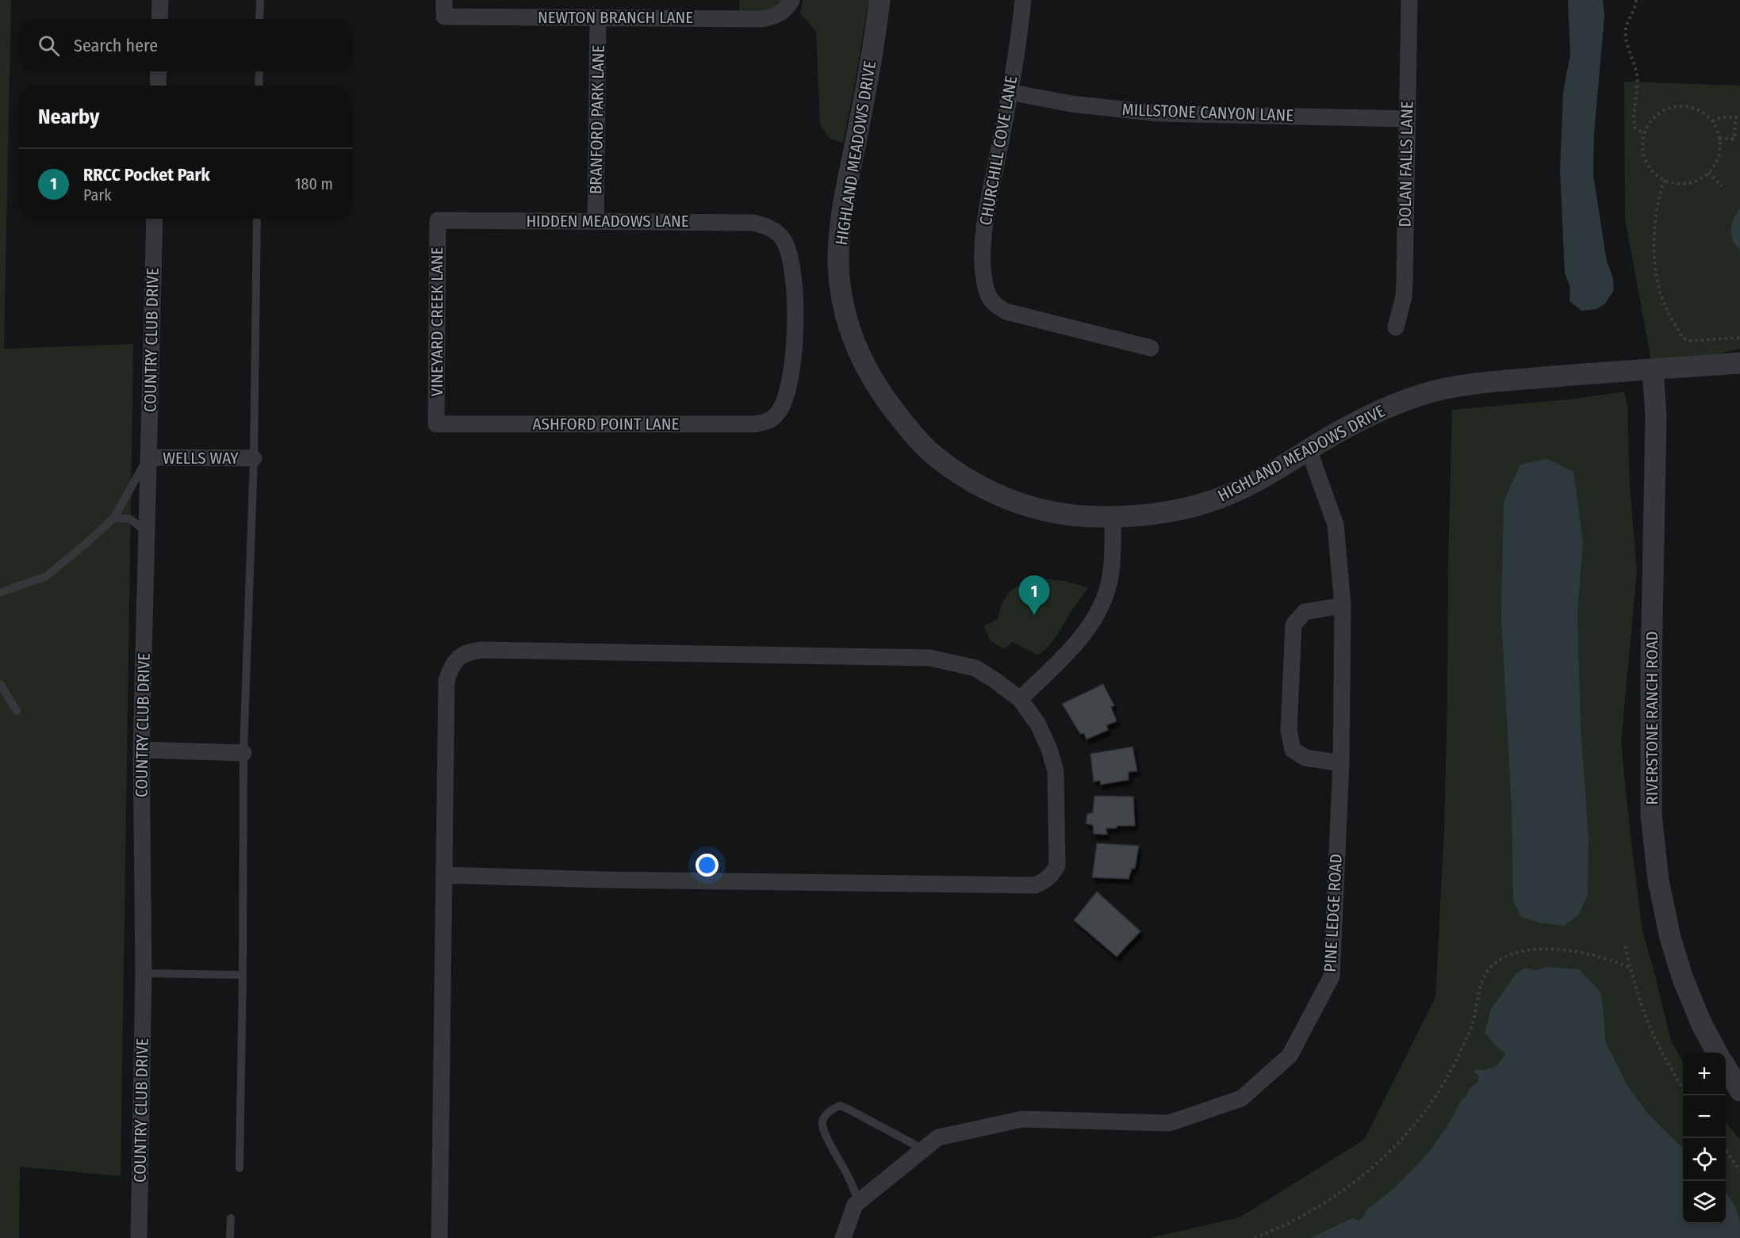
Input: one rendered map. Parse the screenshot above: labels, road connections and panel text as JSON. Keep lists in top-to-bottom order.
{
  "streets": {
    "street": [
      "NEWTON BRANCH LANE",
      "MILLSTONE CANYON LANE",
      "BRANFORD PARK LANE",
      "CHURCHILL COVE LANE",
      "HIGHLAND MEADOWS DRIVE",
      "DOLAN FALLS LANE",
      "HIDDEN MEADOWS LANE",
      "VINEYARD CREEK LANE",
      "COUNTRY CLUB DRIVE",
      "ASHFORD POINT LANE",
      "WELLS WAY",
      "RIVERSTONE RANCH ROAD",
      "PINE LEDGE ROAD"
    ]
  },
  "crossings": [
    ["NEWTON BRANCH LANE", "BRANFORD PARK LANE"],
    ["MILLSTONE CANYON LANE", "CHURCHILL COVE LANE"],
    ["MILLSTONE CANYON LANE", "DOLAN FALLS LANE"],
    ["BRANFORD PARK LANE", "HIDDEN MEADOWS LANE"],
    ["HIGHLAND MEADOWS DRIVE", "RIVERSTONE RANCH ROAD"],
    ["HIGHLAND MEADOWS DRIVE", "PINE LEDGE ROAD"],
    ["HIDDEN MEADOWS LANE", "VINEYARD CREEK LANE"],
    ["HIDDEN MEADOWS LANE", "ASHFORD POINT LANE"],
    ["VINEYARD CREEK LANE", "ASHFORD POINT LANE"],
    ["COUNTRY CLUB DRIVE", "WELLS WAY"]
  ],
  "page": {
    "search": "Search here",
    "heading": "Nearby",
    "list": [
      {
        "mark": "1",
        "name": "RRCC Pocket Park",
        "note": "Park",
        "value": "180 m"
      }
    ],
    "pins": "1",
    "map_buttons": ["+", "−"]
  }
}
